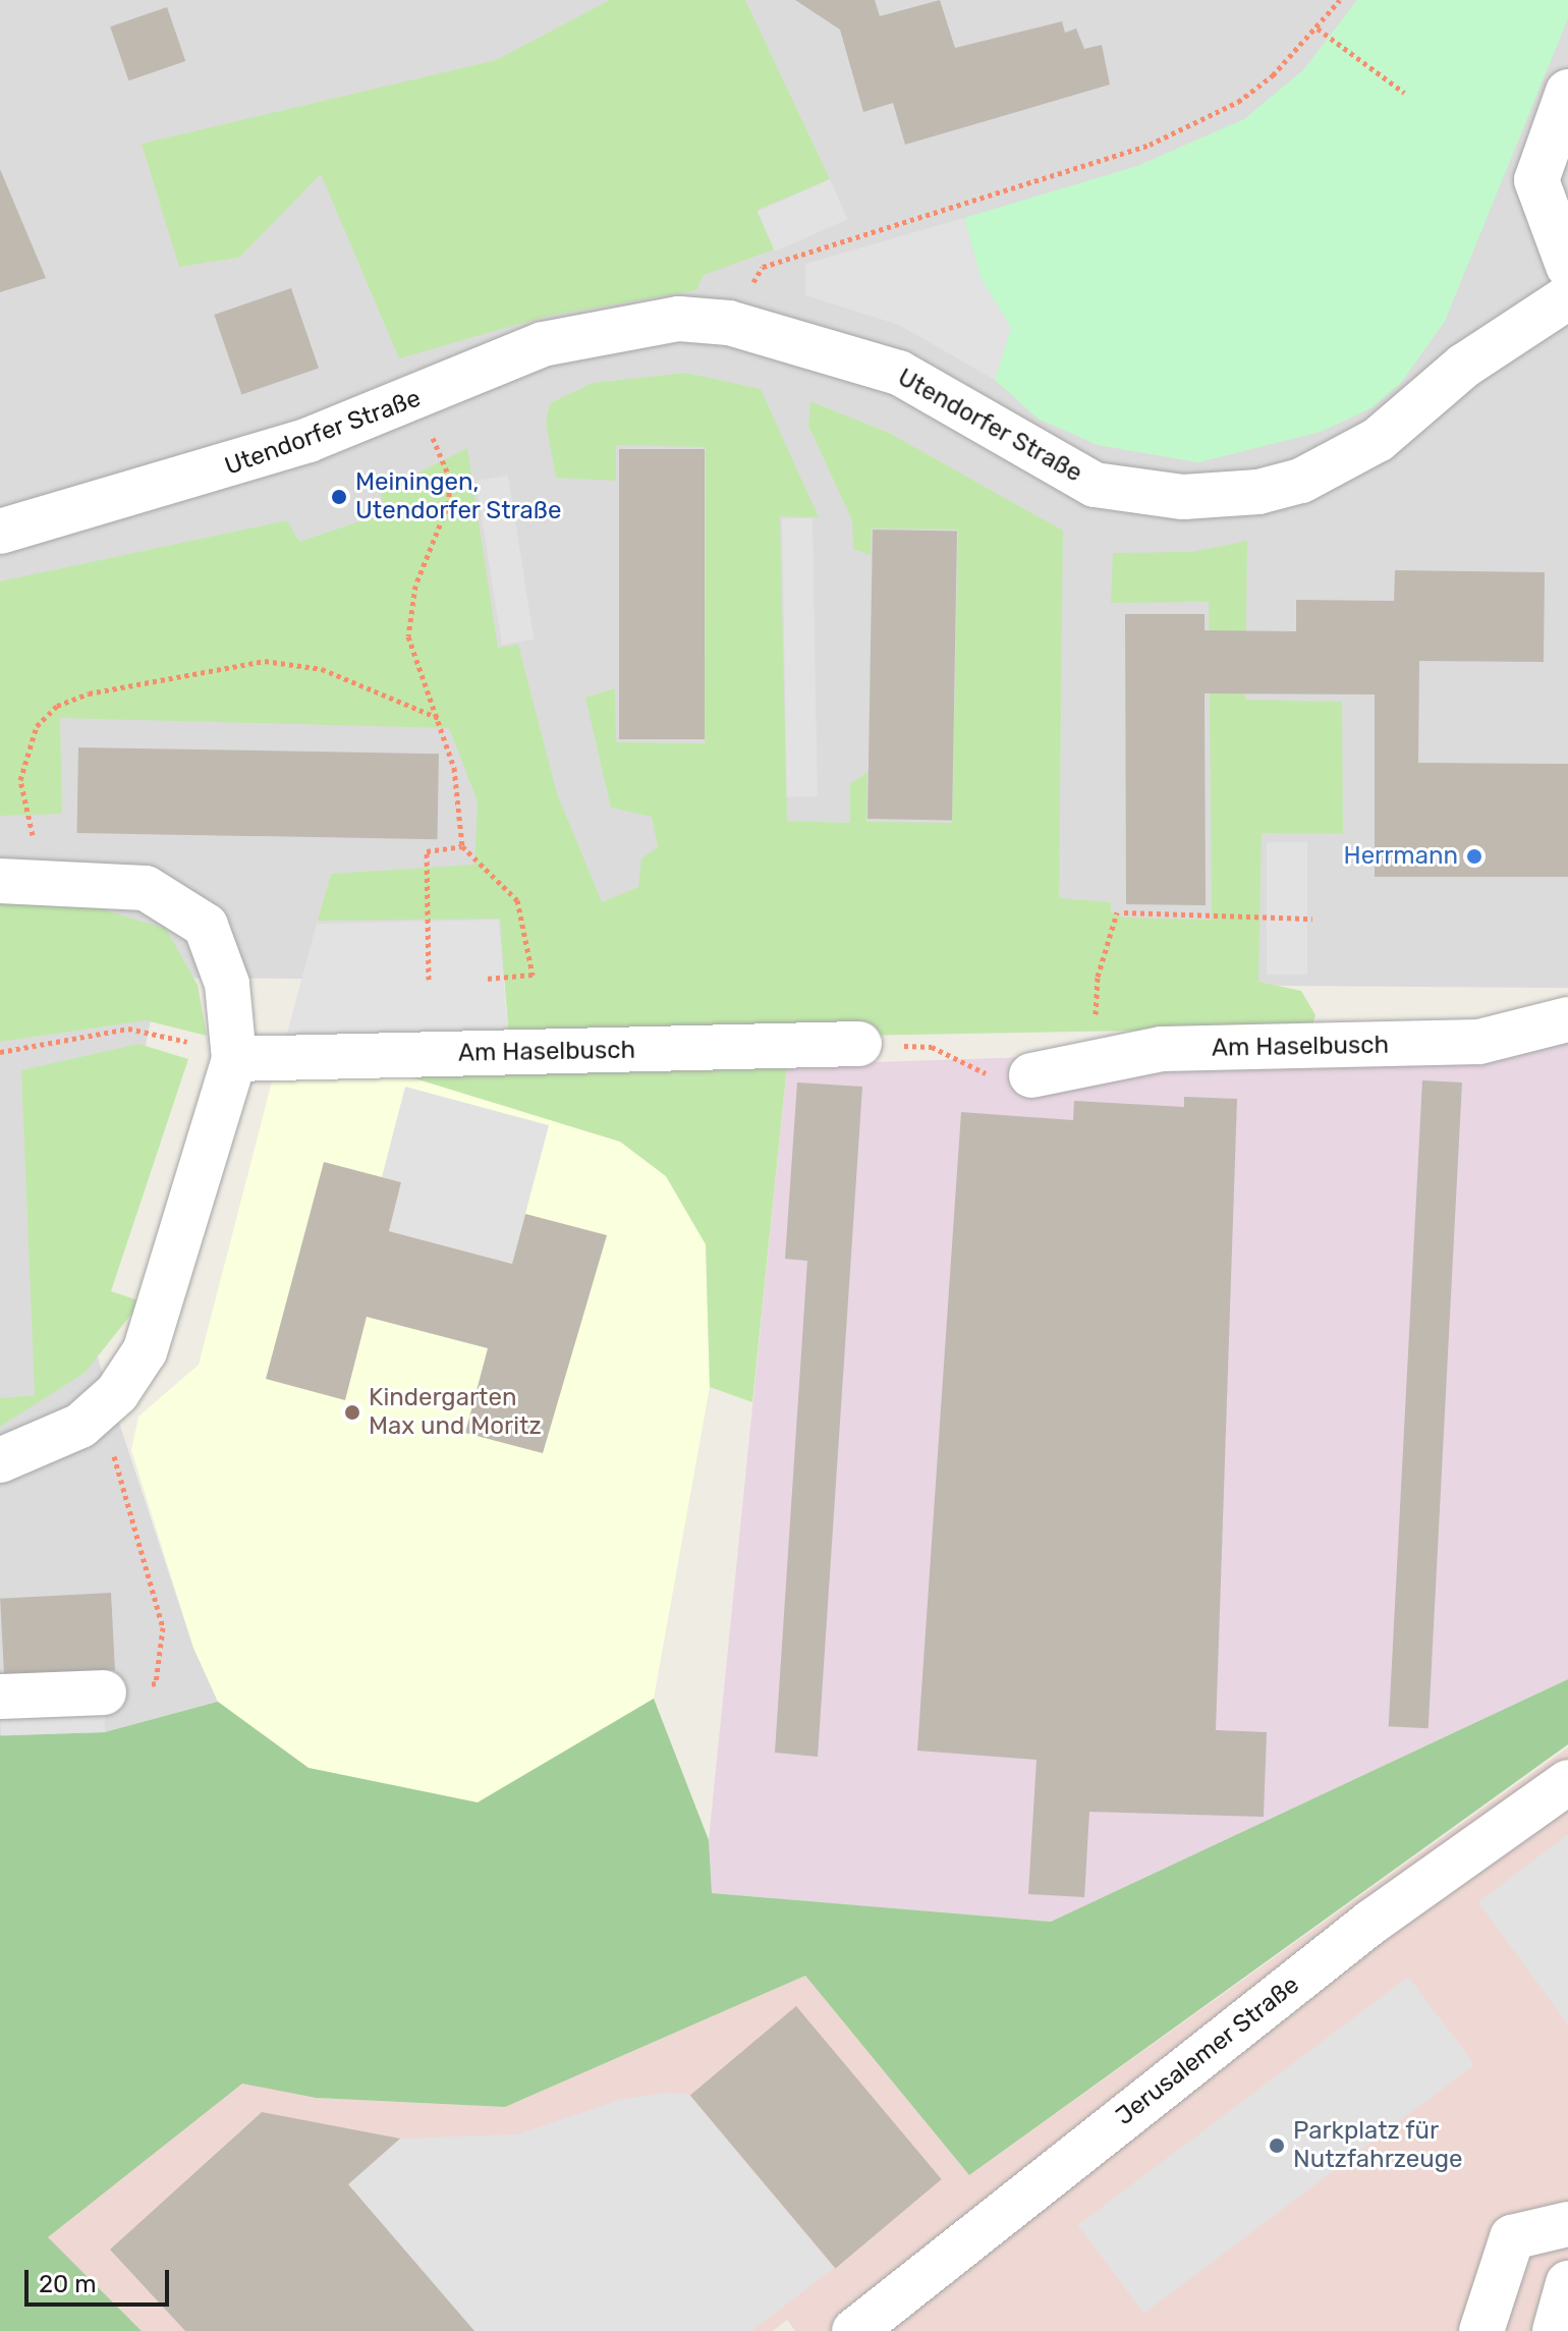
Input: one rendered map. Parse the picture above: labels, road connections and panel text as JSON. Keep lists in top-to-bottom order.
{
  "streets": {
    "street": ["Utendorfer Straße", "Am Haselbusch", "Jerusalemer Straße"]
  },
  "places": [
    "Meiningen, Utendorfer Straße",
    "Herrmann",
    "Kindergarten Max und Moritz",
    "Parkplatz für Nutzfahrzeuge"
  ],
  "scale_bar": "20 m"
}
